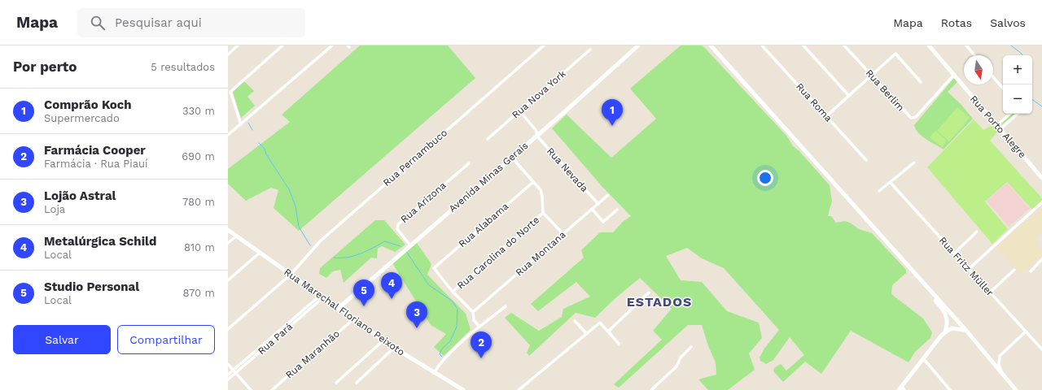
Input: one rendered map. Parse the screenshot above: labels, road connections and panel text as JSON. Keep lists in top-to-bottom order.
{
  "streets": {
    "street": [
      "Rua Berlim",
      "Rua Nova York",
      "Rua Roma",
      "Rua Porto Alegre",
      "Rua Pernambuco",
      "Rua Nevada",
      "Avenida Minas Gerais",
      "Rua Arizona",
      "Rua Alabama",
      "Rua Carolina do Norte",
      "Rua Montana",
      "Rua Fritz Müller",
      "Rua Marechal Floriano Peixoto",
      "Rua Pará",
      "Rua Maranhão"
    ]
  },
  "crossings": [
    ["Rua Berlim", "Rua Porto Alegre"],
    ["Rua Nova York", "Rua Nevada"],
    ["Rua Pernambuco", "Rua Marechal Floriano Peixoto"],
    ["Rua Nevada", "Avenida Minas Gerais"],
    ["Rua Nevada", "Rua Montana"],
    ["Avenida Minas Gerais", "Rua Arizona"],
    ["Avenida Minas Gerais", "Rua Marechal Floriano Peixoto"],
    ["Rua Alabama", "Rua Carolina do Norte"],
    ["Rua Marechal Floriano Peixoto", "Rua Pará"],
    ["Rua Marechal Floriano Peixoto", "Rua Maranhão"]
  ],
  "districts": ["ESTADOS"],
  "north": "bottom",
  "page": {
    "header": "Mapa",
    "search": "Pesquisar aqui",
    "nav": ["Mapa", "Rotas", "Salvos"],
    "heading": ["Por perto", "5 resultados"],
    "map_buttons": ["+", "−"],
    "list": [
      {
        "mark": "1",
        "name": "Comprão Koch",
        "note": "Supermercado",
        "value": "330 m"
      },
      {
        "mark": "2",
        "name": "Farmácia Cooper",
        "note": "Farmácia · Rua Piauí",
        "value": "690 m"
      },
      {
        "mark": "3",
        "name": "Lojão Astral",
        "note": "Loja",
        "value": "780 m"
      },
      {
        "mark": "4",
        "name": "Metalúrgica Schild",
        "note": "Local",
        "value": "810 m"
      },
      {
        "mark": "5",
        "name": "Studio Personal",
        "note": "Local",
        "value": "870 m"
      }
    ],
    "pins": [
      "1",
      "4",
      "5",
      "3",
      "2"
    ],
    "buttons": ["Salvar", "Compartilhar"]
  }
}
